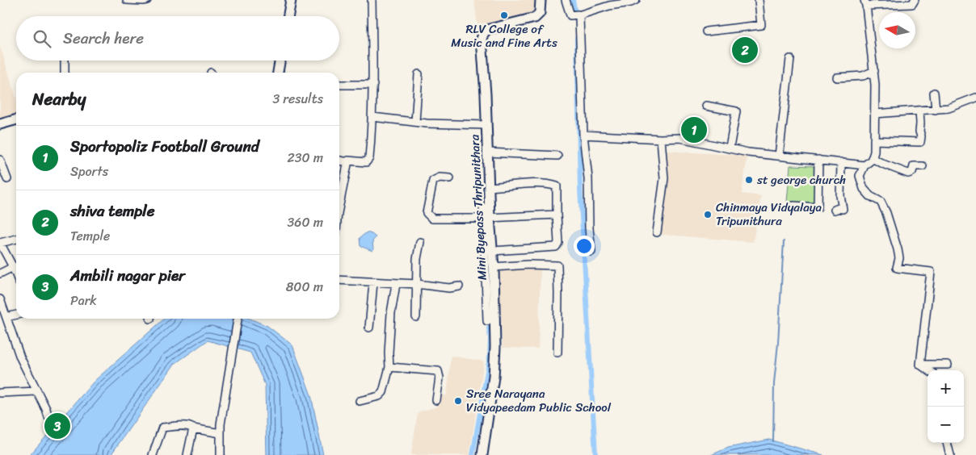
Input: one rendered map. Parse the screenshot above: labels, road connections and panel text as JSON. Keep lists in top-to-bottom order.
{
  "streets": {
    "main road": ["Mini Byepass Thripunithara"]
  },
  "places": [
    "RLV College of Music and Fine Arts",
    "st george church",
    "Chinmaya Vidyalaya Tripunithura",
    "Sree Narayana Vidyapeedam Public School"
  ],
  "north": "left",
  "page": {
    "search": "Search here",
    "pins": ["2", "1", "3"],
    "heading": ["Nearby", "3 results"],
    "list": [
      {
        "mark": "1",
        "name": "Sportopoliz Football Ground",
        "note": "Sports",
        "value": "230 m"
      },
      {
        "mark": "2",
        "name": "shiva temple",
        "note": "Temple",
        "value": "360 m"
      },
      {
        "mark": "3",
        "name": "Ambili nagar pier",
        "note": "Park",
        "value": "800 m"
      }
    ],
    "map_buttons": ["+", "−"]
  }
}
